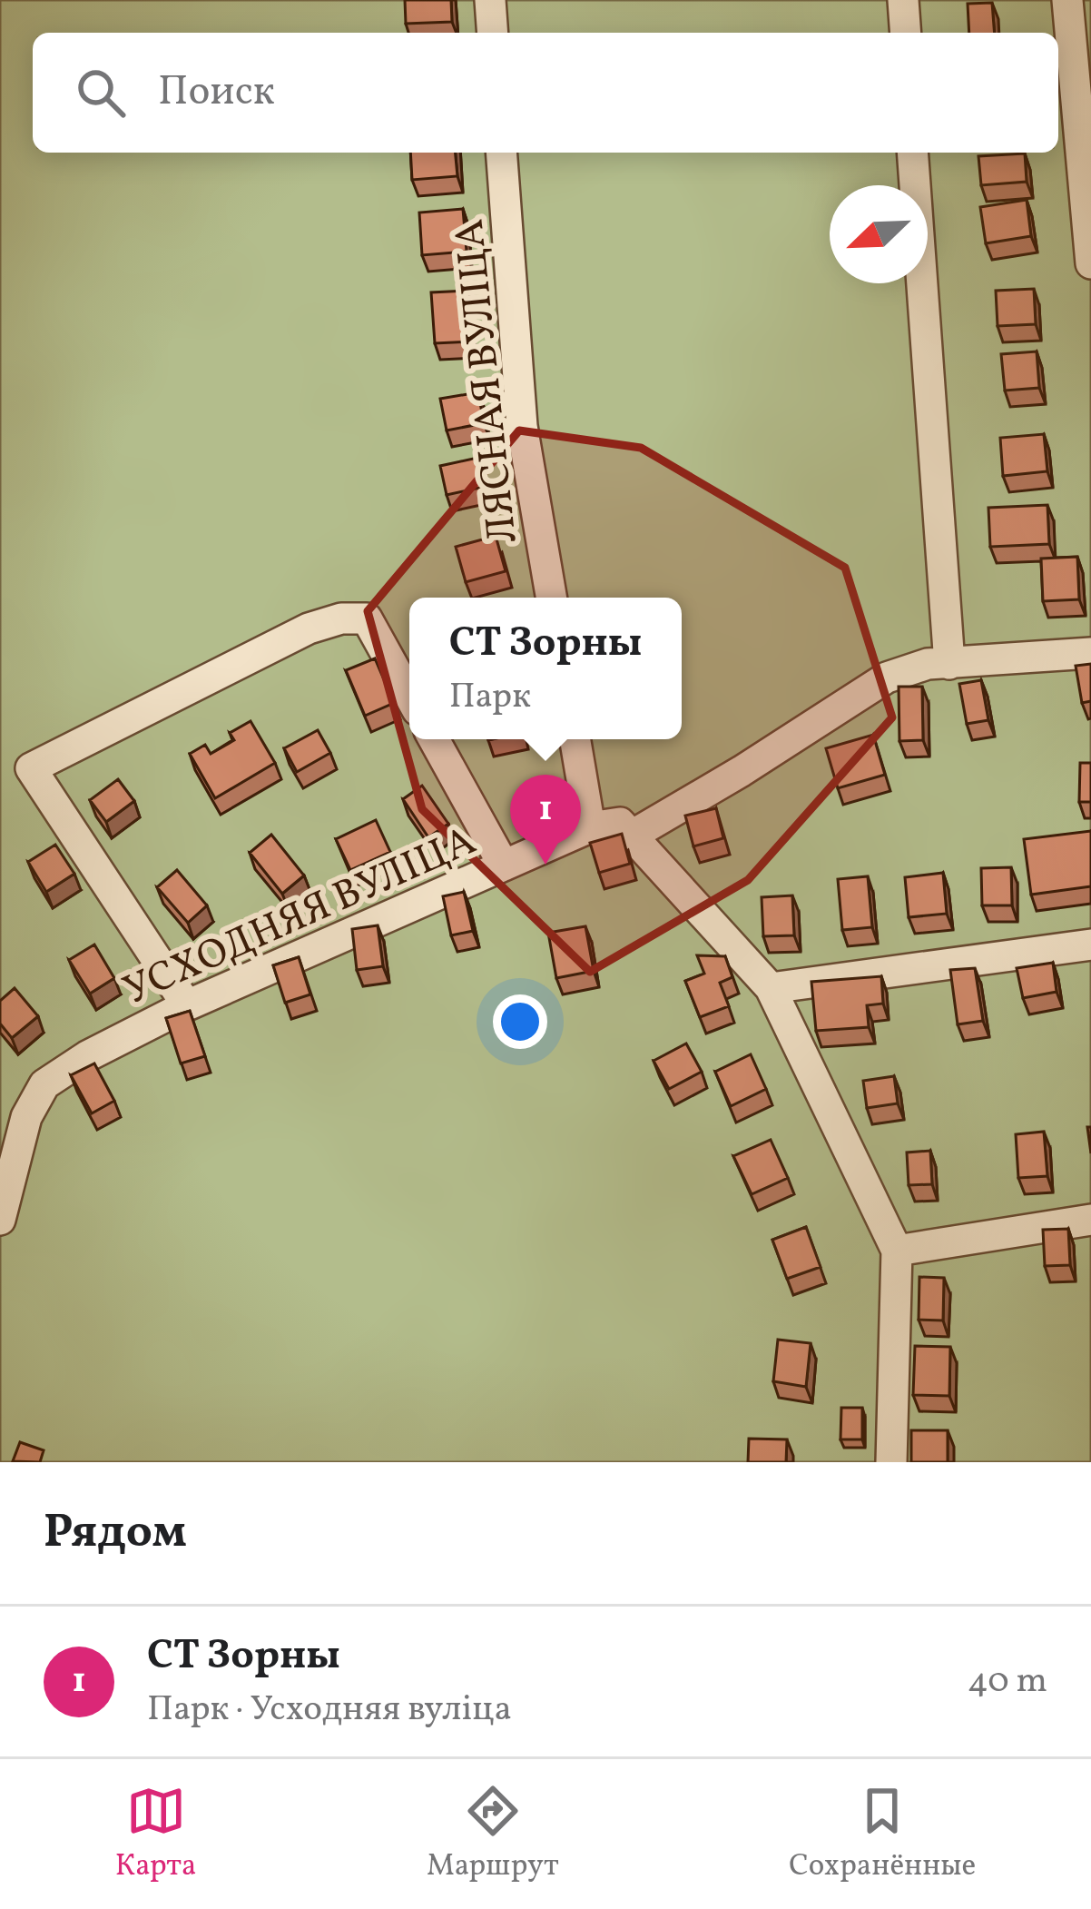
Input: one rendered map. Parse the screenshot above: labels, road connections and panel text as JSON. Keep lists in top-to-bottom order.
{
  "streets": {
    "street": ["ЛЯСНАЯ ВУЛІЦА", "УСХОДНЯЯ ВУЛІЦА"]
  },
  "north": "bottom left",
  "page": {
    "search": "Поиск",
    "popup": ["СТ Зорны", "Парк"],
    "pins": "1",
    "heading": "Рядом",
    "list": [
      {
        "mark": "1",
        "name": "СТ Зорны",
        "note": "Парк · Усходняя вуліца",
        "value": "40 m"
      }
    ],
    "nav": ["Карта", "Маршрут", "Сохранённые"]
  }
}
